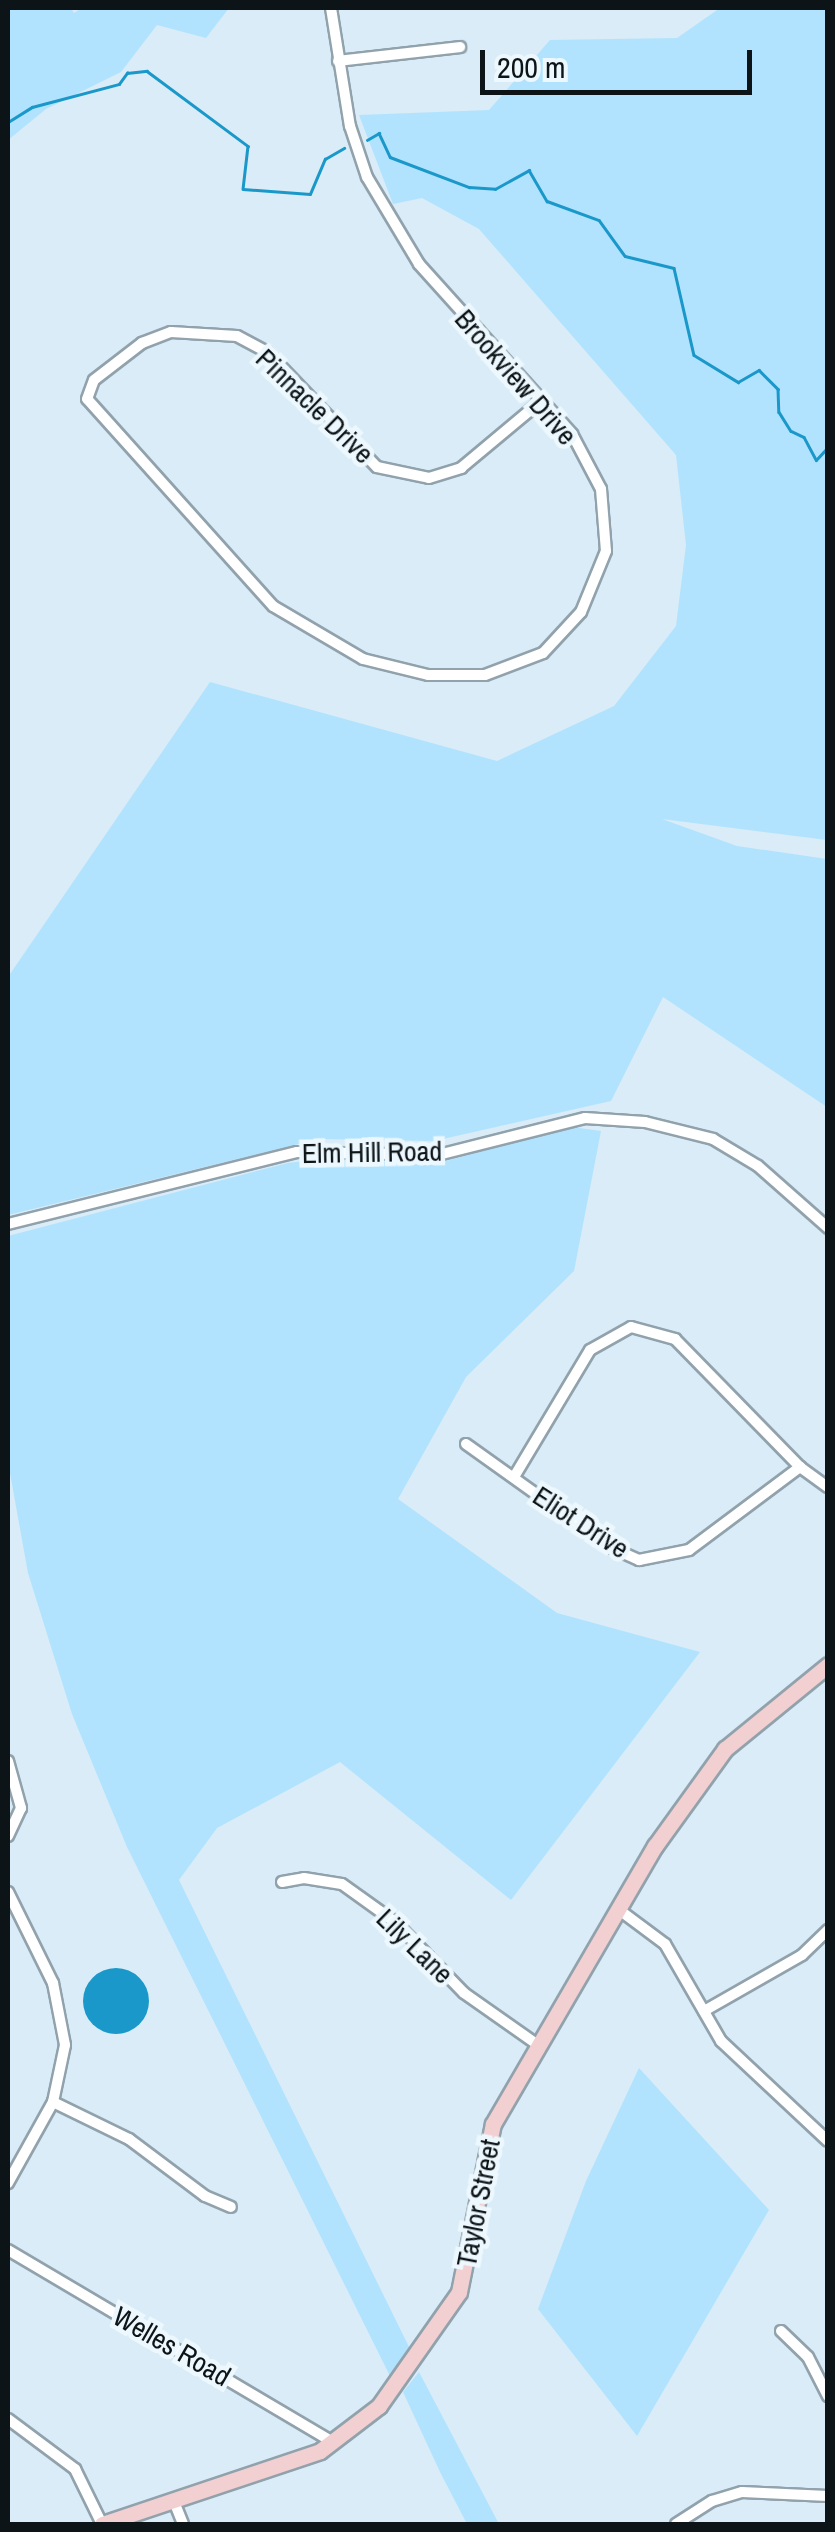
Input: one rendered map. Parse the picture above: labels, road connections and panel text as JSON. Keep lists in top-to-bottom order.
{
  "streets": {
    "street": [
      "Brookview Drive",
      "Pinnacle Drive",
      "Elm Hill Road",
      "Eliot Drive",
      "Lily Lane",
      "Taylor Street",
      "Welles Road"
    ]
  },
  "crossings": [
    ["Brookview Drive", "Pinnacle Drive"],
    ["Lily Lane", "Taylor Street"],
    ["Taylor Street", "Welles Road"]
  ],
  "scale_bar": "200 m"
}
